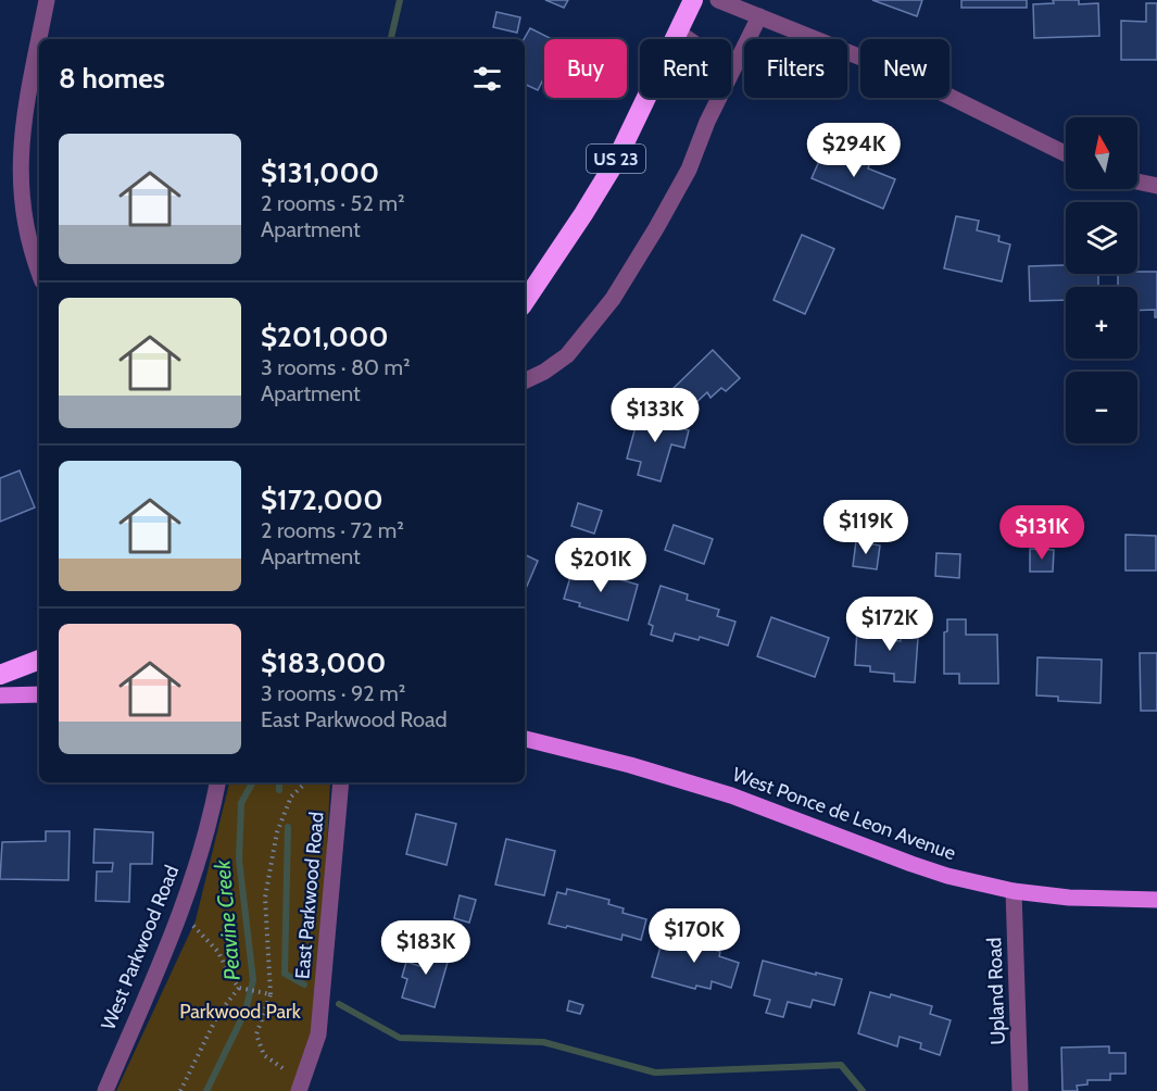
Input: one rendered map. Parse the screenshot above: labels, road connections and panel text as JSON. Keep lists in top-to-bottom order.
{
  "streets": {
    "highway": ["US 23"],
    "main road": ["West Ponce de Leon Avenue"],
    "street": ["East Parkwood Road", "West Parkwood Road", "Upland Road"]
  },
  "crossings": [
    ["West Ponce de Leon Avenue", "Upland Road"]
  ],
  "water": ["Peavine Creek"],
  "parks": ["Parkwood Park"],
  "north": "top",
  "page": {
    "chip": [
      "Buy",
      "Rent",
      "Filters",
      "New"
    ],
    "heading": "8 homes",
    "map_buttons": ["+", "−"],
    "list": [
      {
        "name": "$131,000",
        "note": "2 rooms · 52 m² · Apartment"
      },
      {
        "name": "$201,000",
        "note": "3 rooms · 80 m² · Apartment"
      },
      {
        "name": "$172,000",
        "note": "2 rooms · 72 m² · Apartment"
      },
      {
        "name": "$183,000",
        "note": "3 rooms · 92 m² · East Parkwood Road"
      }
    ],
    "price": [
      "$294K",
      "$133K",
      "$119K",
      "$131K",
      "$201K",
      "$172K",
      "$170K",
      "$183K"
    ]
  }
}
